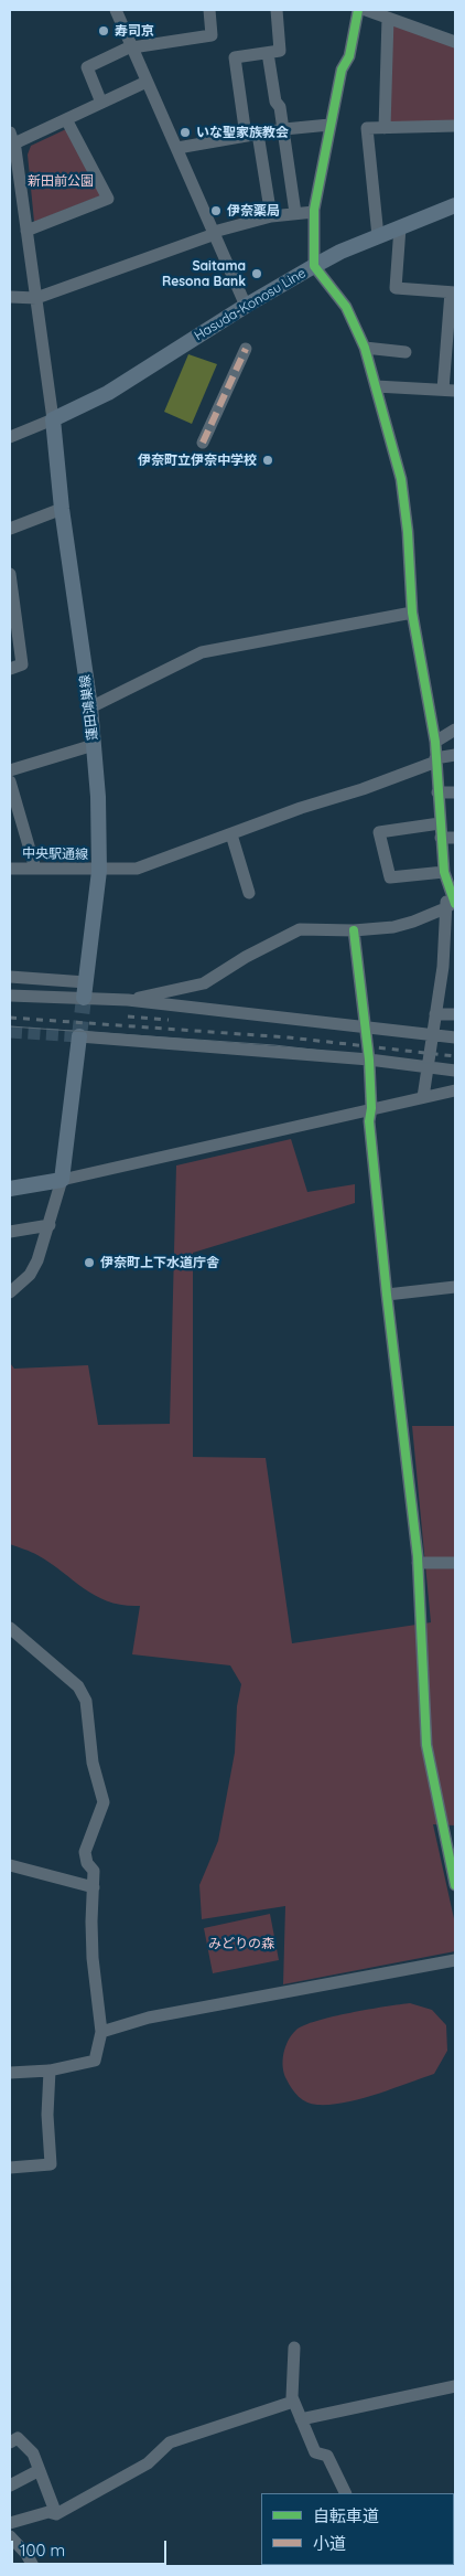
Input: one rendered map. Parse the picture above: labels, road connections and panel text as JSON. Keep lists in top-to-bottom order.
{
  "streets": {
    "main road": ["Hasuda-Konosu Line", "蓮田鴻巣線"],
    "street": ["中央駅通線"]
  },
  "crossings": [
    ["Hasuda-Konosu Line", "蓮田鴻巣線"],
    ["蓮田鴻巣線", "中央駅通線"]
  ],
  "parks": ["新田前公園", "みどりの森"],
  "places": [
    "寿司京",
    "いな聖家族教会",
    "伊奈薬局",
    "Saitama Resona Bank",
    "伊奈町立伊奈中学校",
    "伊奈町上下水道庁舎"
  ],
  "legend": ["自転車道", "小道"],
  "scale_bar": "100 m"
}
